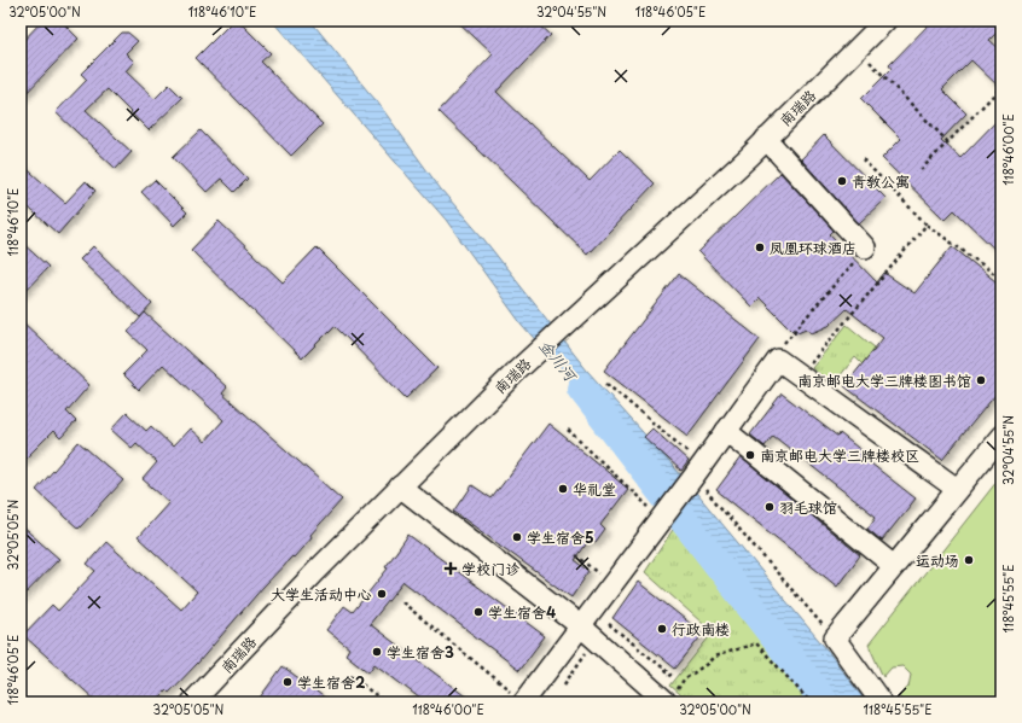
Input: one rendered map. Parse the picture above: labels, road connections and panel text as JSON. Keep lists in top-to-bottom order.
{
  "streets": {
    "street": ["南瑞路"]
  },
  "water": ["金川河"],
  "places": {
    "other": [
      "青教公寓",
      "凤凰环球酒店",
      "南京邮电大学三牌楼图书馆",
      "南京邮电大学三牌楼校区",
      "华礼堂",
      "羽毛球馆",
      "学生宿舍5",
      "运动场",
      "大学生活动中心",
      "学生宿舍4",
      "行政南楼",
      "学生宿舍3",
      "学生宿舍2"
    ],
    "health": ["学校门诊"]
  },
  "coordinates": [
    "32°05'00\"N",
    "118°46'10\"E",
    "32°04'55\"N",
    "118°46'05\"E",
    "118°46'00\"E",
    "32°05'05\"N",
    "118°45'55\"E"
  ]
}
